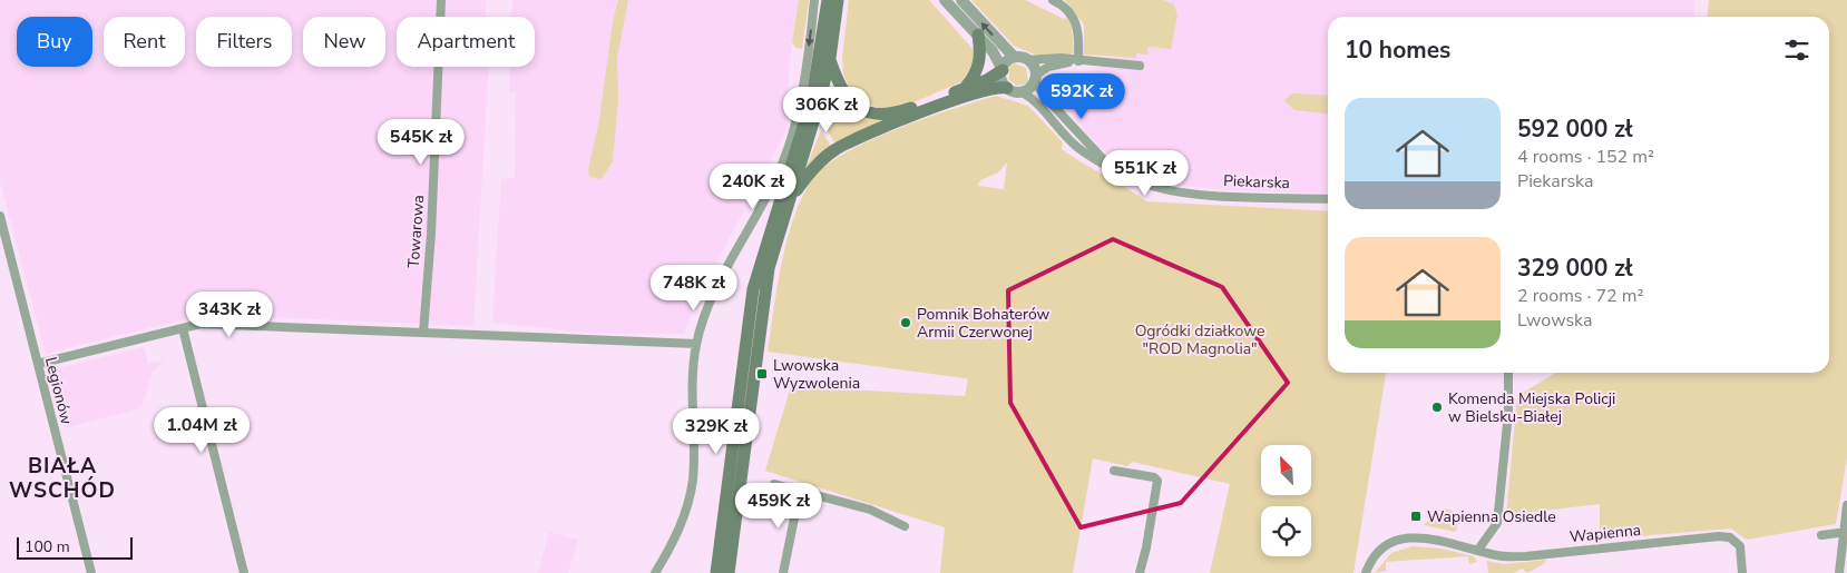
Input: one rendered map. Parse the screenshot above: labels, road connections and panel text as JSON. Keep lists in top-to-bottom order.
{
  "streets": {
    "street": [
      "Piekarska",
      "Towarowa",
      "Legionów",
      "Wapienna"
    ]
  },
  "districts": ["BIAŁA WSCHÓD"],
  "parks": ["Ogródki działkowe \"ROD Magnolia\""],
  "places": {
    "other": ["Pomnik Bohaterów Armii Czerwonej", "Komenda Miejska Policji w Bielsku-Białej"],
    "transit": ["Lwowska Wyzwolenia", "Wapienna Osiedle"]
  },
  "scale_bar": "100 m",
  "north": "top left",
  "page": {
    "chip": [
      "Buy",
      "Rent",
      "Filters",
      "New",
      "Apartment"
    ],
    "heading": "10 homes",
    "price": [
      "592K zł",
      "306K zł",
      "545K zł",
      "551K zł",
      "240K zł",
      "748K zł",
      "343K zł",
      "1.04M zł",
      "329K zł",
      "459K zł"
    ],
    "list": [
      {
        "name": "592 000 zł",
        "note": "4 rooms · 152 m² · Piekarska"
      },
      {
        "name": "329 000 zł",
        "note": "2 rooms · 72 m² · Lwowska"
      }
    ],
    "scale": "100 m"
  }
}
